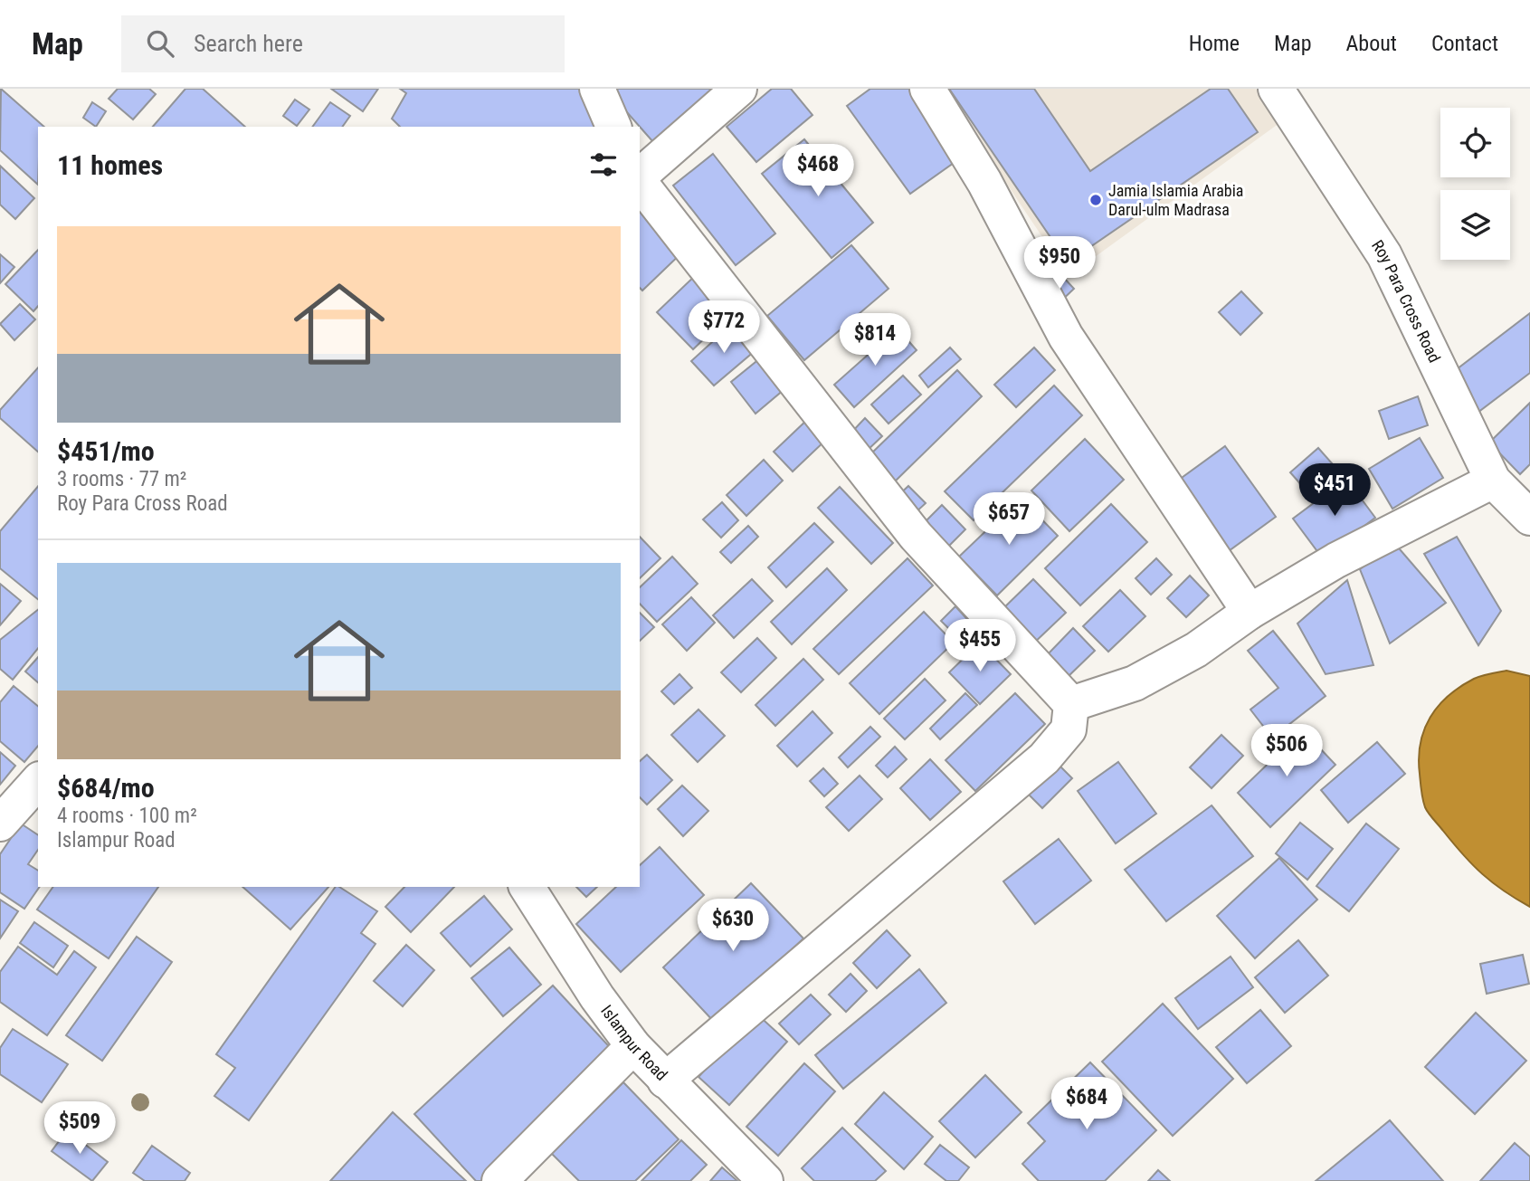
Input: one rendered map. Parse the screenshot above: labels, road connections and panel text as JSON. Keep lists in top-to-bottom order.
{
  "streets": {
    "street": ["Roy Para Cross Road", "Islampur Road"]
  },
  "places": ["Jamia Islamia Arabia Darul-ulm Madrasa"],
  "page": {
    "header": "Map",
    "search": "Search here",
    "nav": [
      "Home",
      "Map",
      "About",
      "Contact"
    ],
    "heading": "11 homes",
    "price": [
      "$468",
      "$950",
      "$772",
      "$814",
      "$451",
      "$657",
      "$455",
      "$506",
      "$630",
      "$684",
      "$509"
    ],
    "list": [
      {
        "name": "$451/mo",
        "note": "3 rooms · 77 m² · Roy Para Cross Road"
      },
      {
        "name": "$684/mo",
        "note": "4 rooms · 100 m² · Islampur Road"
      }
    ]
  }
}
